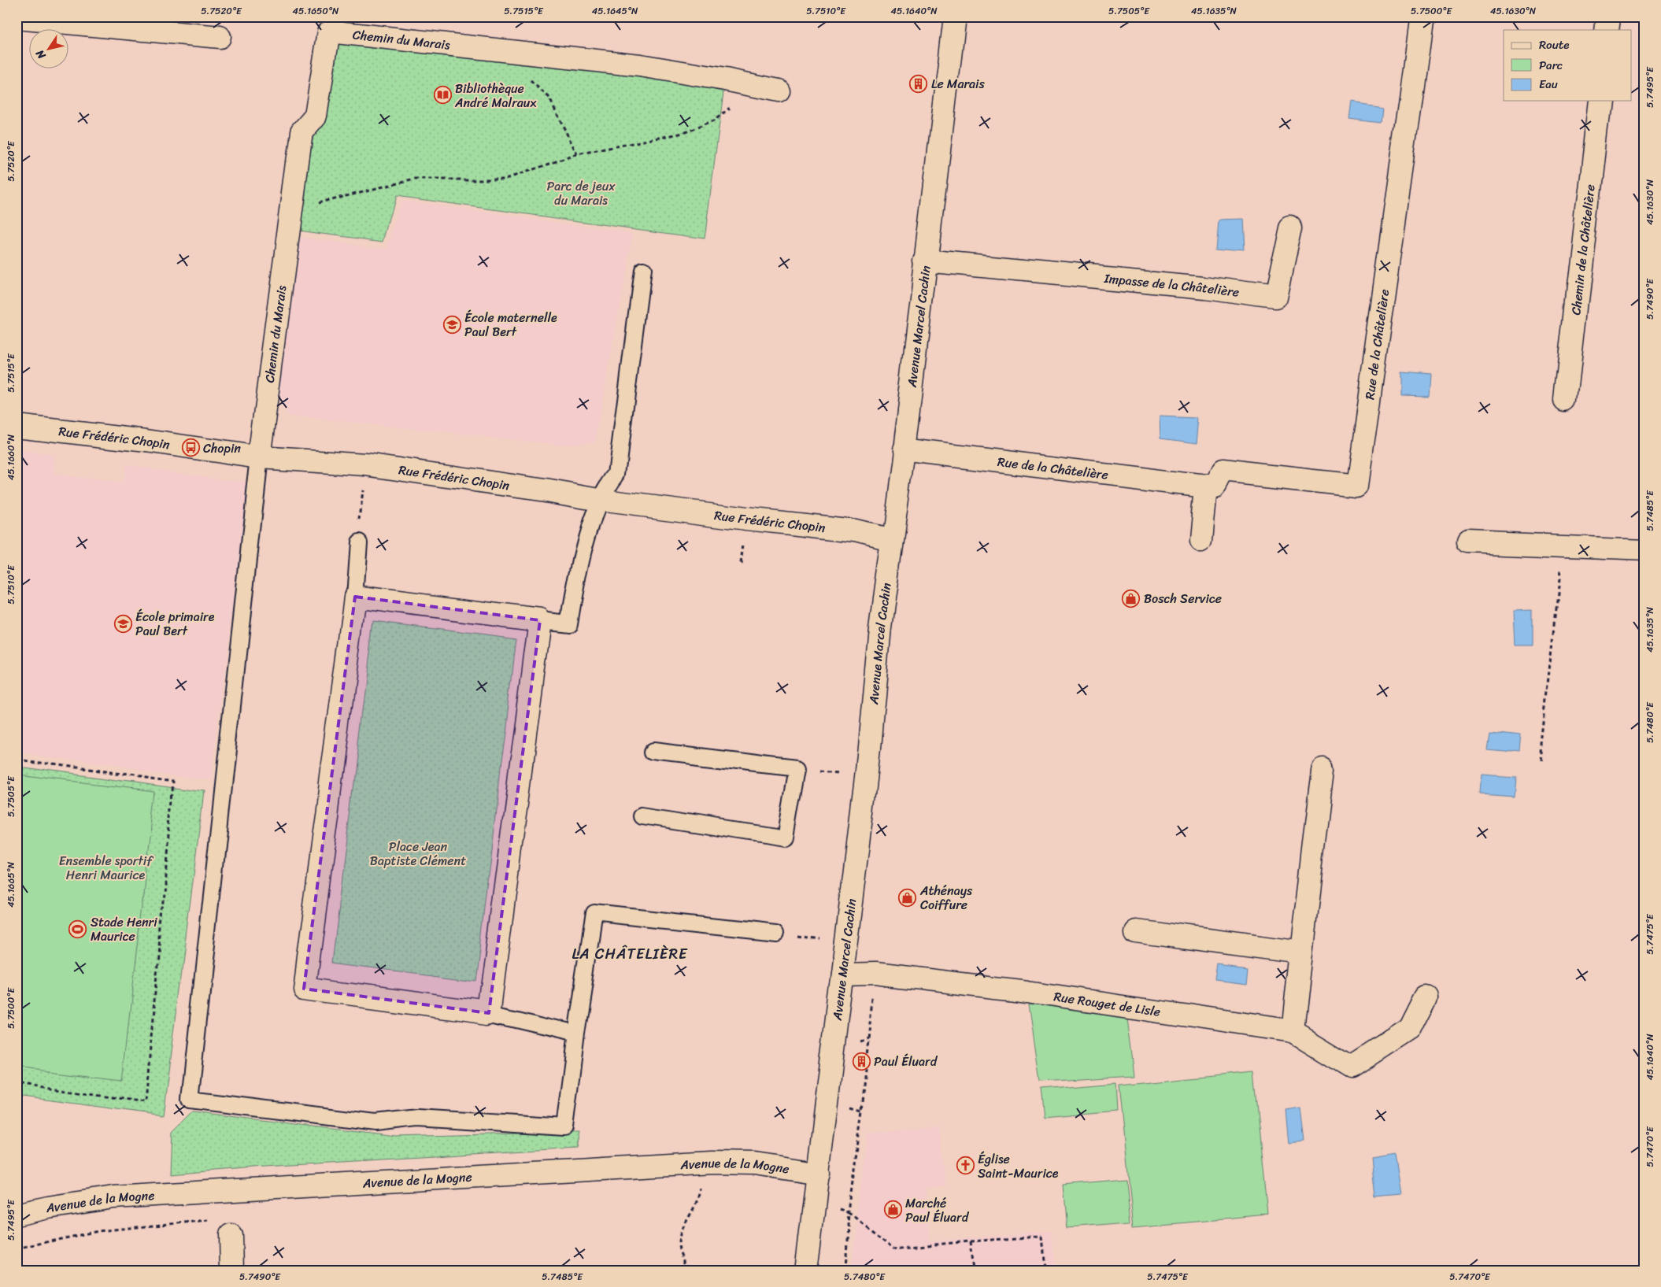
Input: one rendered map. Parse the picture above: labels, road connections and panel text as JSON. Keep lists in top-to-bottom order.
{
  "streets": {
    "street": [
      "Chemin du Marais",
      "Chemin de la Châtelière",
      "Impasse de la Châtelière",
      "Avenue Marcel Cachin",
      "Rue de la Châtelière",
      "Rue Frédéric Chopin",
      "Rue Rouget de Lisle",
      "Avenue de la Mogne"
    ]
  },
  "crossings": [
    ["Chemin du Marais", "Rue Frédéric Chopin"],
    ["Impasse de la Châtelière", "Avenue Marcel Cachin"],
    ["Avenue Marcel Cachin", "Rue de la Châtelière"],
    ["Avenue Marcel Cachin", "Rue Frédéric Chopin"],
    ["Avenue Marcel Cachin", "Rue Rouget de Lisle"],
    ["Avenue Marcel Cachin", "Avenue de la Mogne"]
  ],
  "districts": ["LA CHÂTELIÈRE"],
  "parks": ["Parc de jeux du Marais", "Place Jean Baptiste Clément", "Ensemble sportif Henri Maurice"],
  "places": {
    "building": ["Le Marais", "Paul Éluard"],
    "library": ["Bibliothèque André Malraux"],
    "school or university": ["École maternelle Paul Bert", "École primaire Paul Bert"],
    "bus stop": ["Chopin"],
    "shop": ["Bosch Service", "Athénays Coiffure", "Marché Paul Éluard"],
    "sports": ["Stade Henri Maurice"],
    "church": ["Église Saint-Maurice"]
  },
  "legend": ["Route", "Parc", "Eau"],
  "north": "bottom left",
  "coordinates": [
    "5.7520°E",
    "45.1650°N",
    "5.7515°E",
    "45.1645°N",
    "5.7510°E",
    "45.1640°N",
    "5.7505°E",
    "45.1635°N",
    "5.7500°E",
    "45.1630°N",
    "5.7495°E",
    "5.7490°E",
    "45.1660°N",
    "5.7485°E",
    "5.7480°E",
    "45.1665°N",
    "5.7475°E",
    "5.7470°E"
  ]
}
